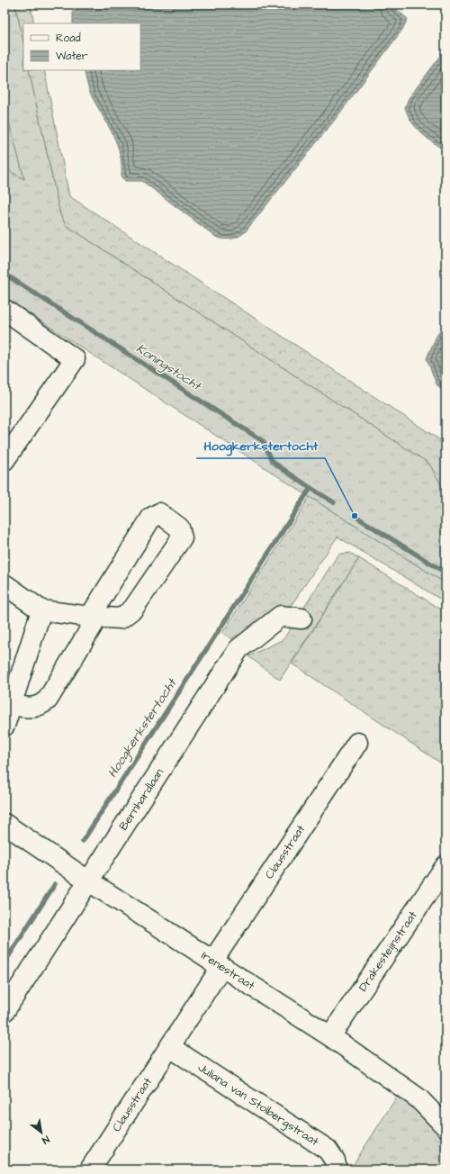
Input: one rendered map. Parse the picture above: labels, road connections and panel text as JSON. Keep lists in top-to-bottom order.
{
  "streets": {
    "street": [
      "Bernhardlaan",
      "Clausstraat",
      "Drakesteijnstraat",
      "Irenestraat",
      "Juliana van Stolbergstraat"
    ]
  },
  "crossings": [
    ["Bernhardlaan", "Irenestraat"],
    ["Clausstraat", "Irenestraat"],
    ["Clausstraat", "Juliana van Stolbergstraat"],
    ["Drakesteijnstraat", "Irenestraat"]
  ],
  "water": ["Koningstocht", "Hoogkerkstertocht"],
  "places": ["Hoogkerkstertocht"],
  "legend": ["Road", "Water"],
  "north": "bottom right"
}
